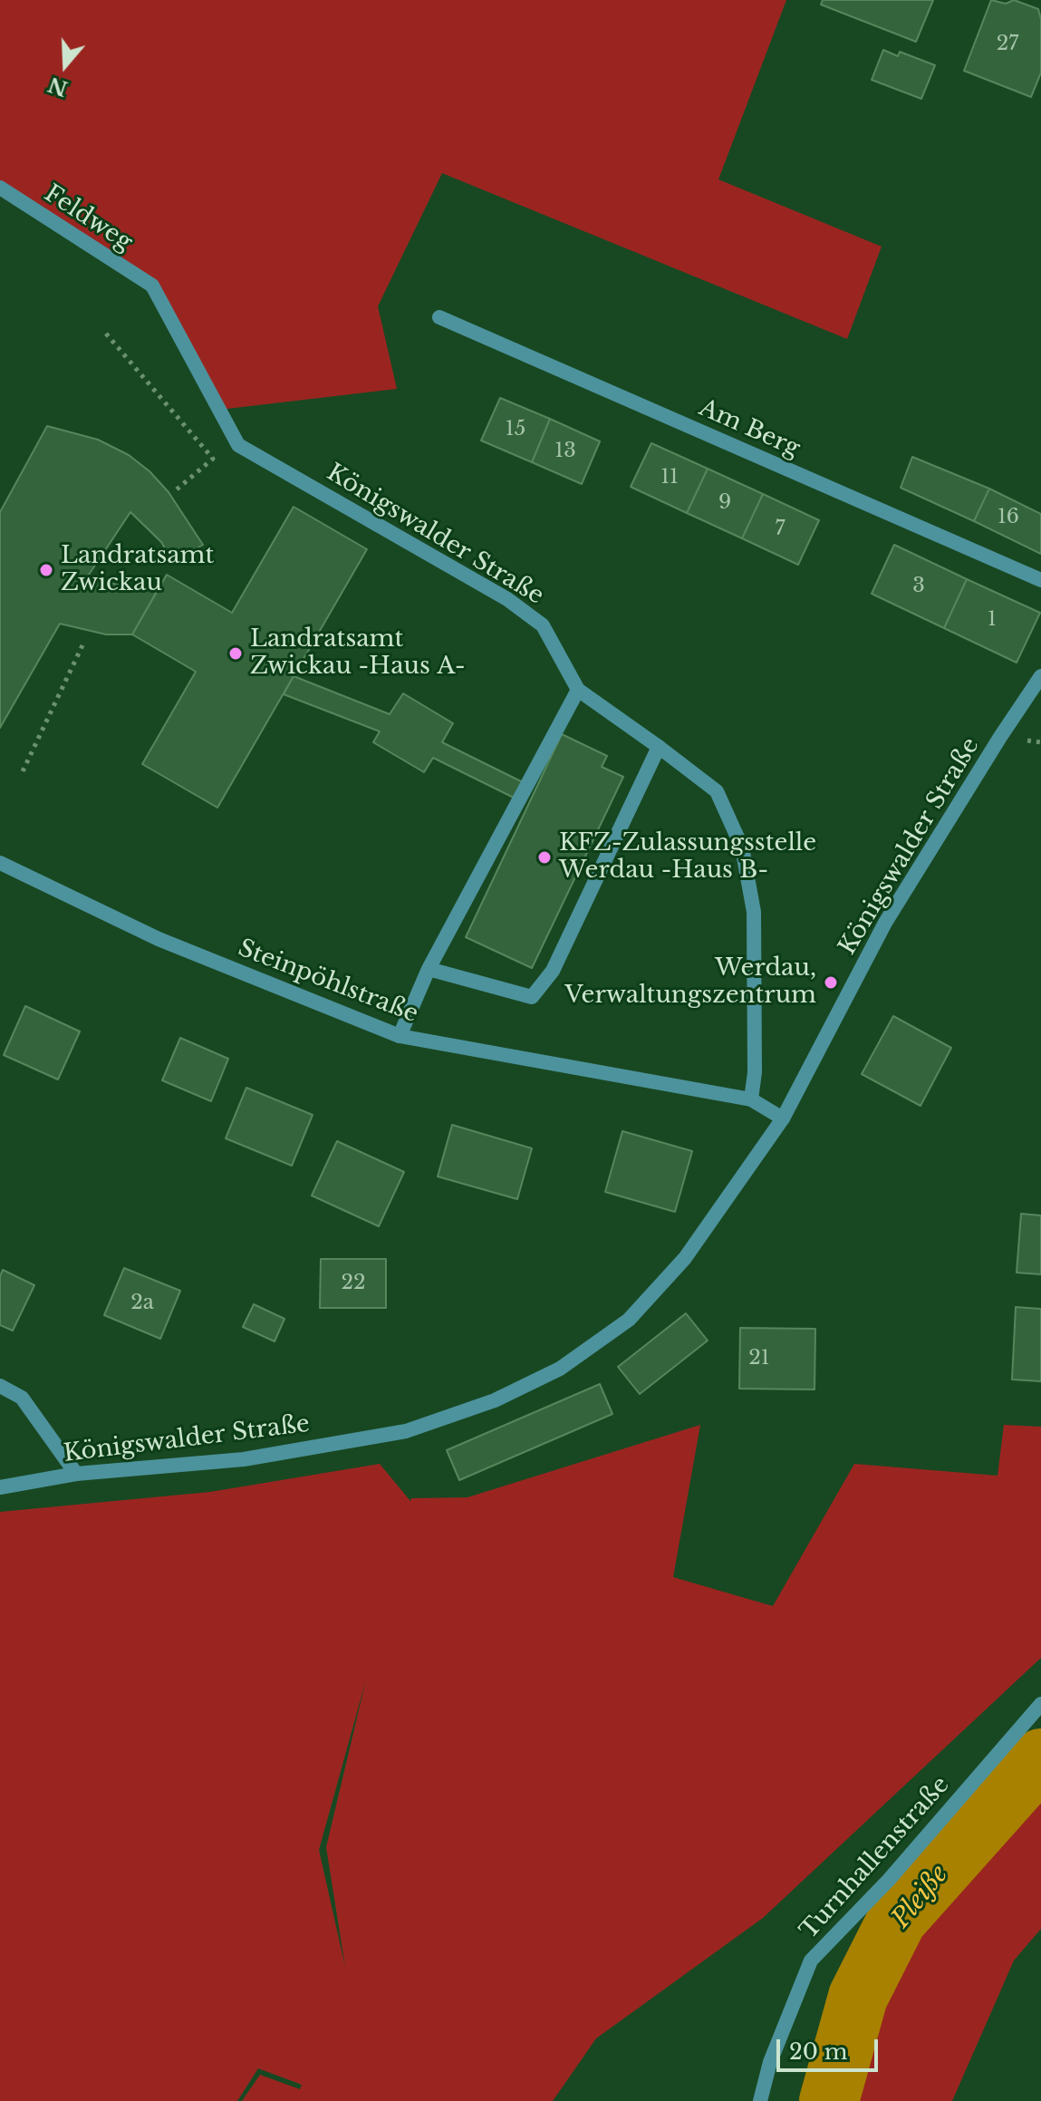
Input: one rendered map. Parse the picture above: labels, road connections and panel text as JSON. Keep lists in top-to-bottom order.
{
  "streets": {
    "street": [
      "Feldweg",
      "Am Berg",
      "Königswalder Straße",
      "Steinpöhlstraße",
      "Turnhallenstraße"
    ]
  },
  "crossings": [
    ["Feldweg", "Königswalder Straße"],
    ["Königswalder Straße", "Steinpöhlstraße"]
  ],
  "water": ["Pleiße"],
  "places": [
    "Landratsamt Zwickau",
    "Landratsamt Zwickau -Haus A-",
    "KFZ-Zulassungsstelle Werdau -Haus B-",
    "Werdau, Verwaltungszentrum"
  ],
  "house_numbers": [
    "27",
    "15",
    "13",
    "11",
    "9",
    "16",
    "7",
    "3",
    "1",
    "22",
    "2a",
    "21"
  ],
  "scale_bar": "20 m",
  "north": "bottom"
}
